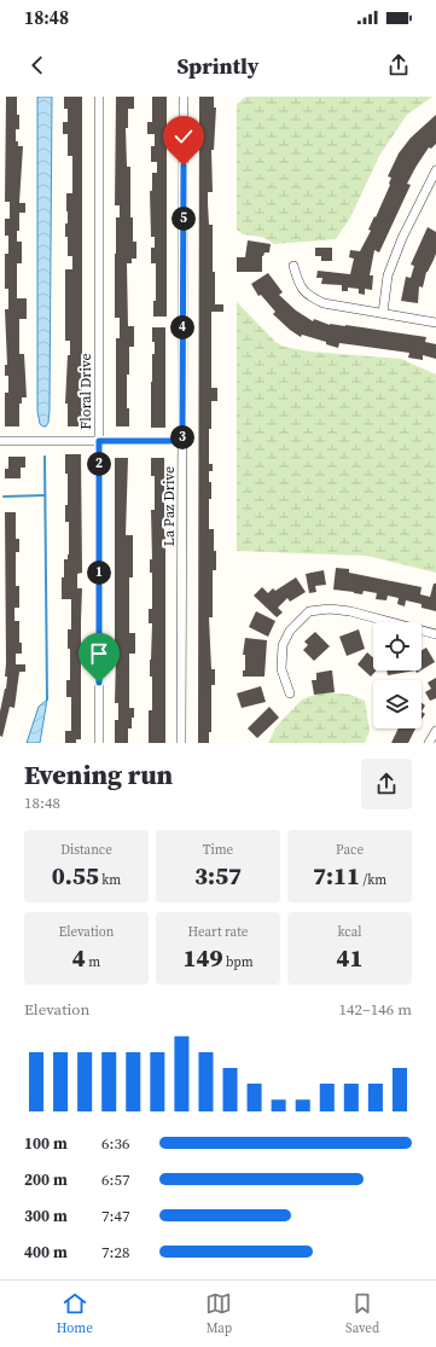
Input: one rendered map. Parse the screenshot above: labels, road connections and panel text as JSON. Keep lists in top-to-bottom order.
{
  "streets": {
    "street": ["Floral Drive", "La Paz Drive"]
  },
  "page": {
    "status": "18:48",
    "header": "Sprintly",
    "pins": [
      "5",
      "4",
      "3",
      "2",
      "1"
    ],
    "heading": ["Evening run", "18:48"],
    "stats": [
      ["Distance", "0.55 km"],
      ["Time", "3:57"],
      ["Pace", "7:11 /km"],
      ["Elevation", "4 m"],
      ["Heart rate", "149 bpm"],
      ["kcal", "41"]
    ],
    "chart": ["Elevation", "142–146 m"],
    "list": [
      {
        "name": "100 m",
        "note": "6:36"
      },
      {
        "name": "200 m",
        "note": "6:57"
      },
      {
        "name": "300 m",
        "note": "7:47"
      },
      {
        "name": "400 m",
        "note": "7:28"
      }
    ],
    "tabs": ["Home", "Map", "Saved"]
  }
}
